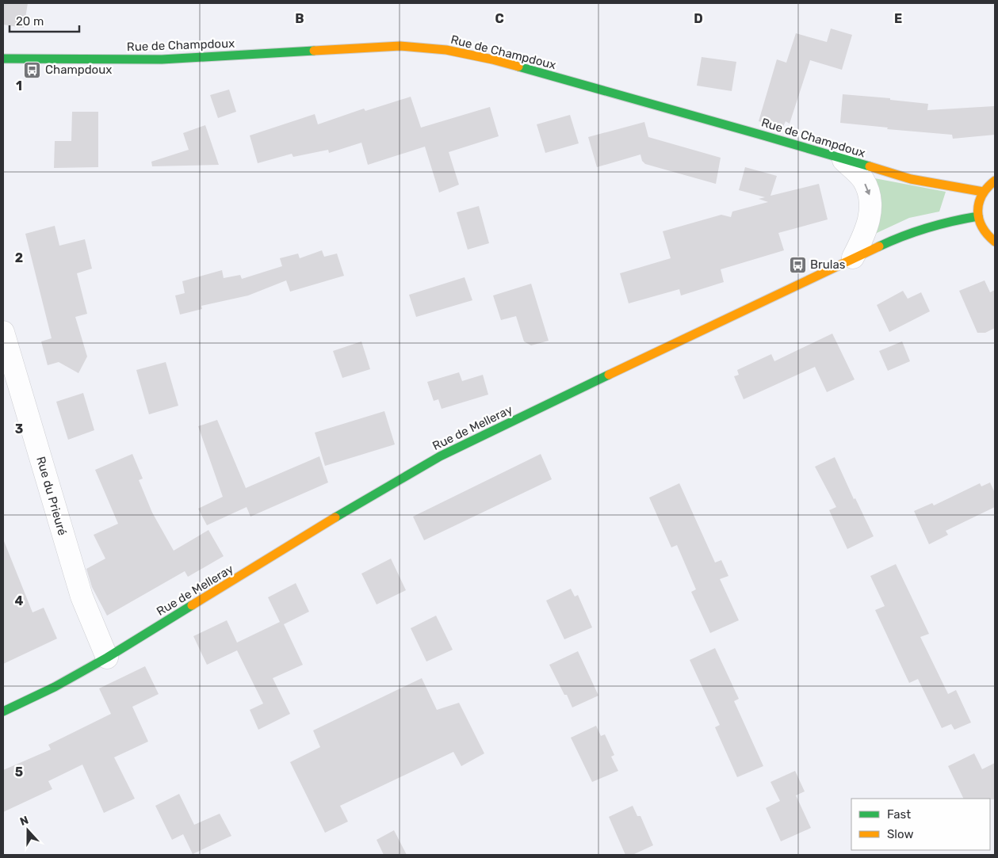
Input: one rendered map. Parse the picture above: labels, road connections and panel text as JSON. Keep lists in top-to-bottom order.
{
  "streets": {
    "street": ["Rue de Champdoux", "Rue de Melleray", "Rue du Prieuré"]
  },
  "crossings": [
    ["Rue de Melleray", "Rue du Prieuré"]
  ],
  "places": {
    "bus stop": ["Champdoux", "Brulas"]
  },
  "legend": ["Fast", "Slow"],
  "scale_bar": "20 m",
  "north": "top",
  "grid": {
    "columns": [
      "B",
      "C",
      "D",
      "E"
    ],
    "rows": [
      "1",
      "2",
      "3",
      "4",
      "5"
    ]
  }
}
